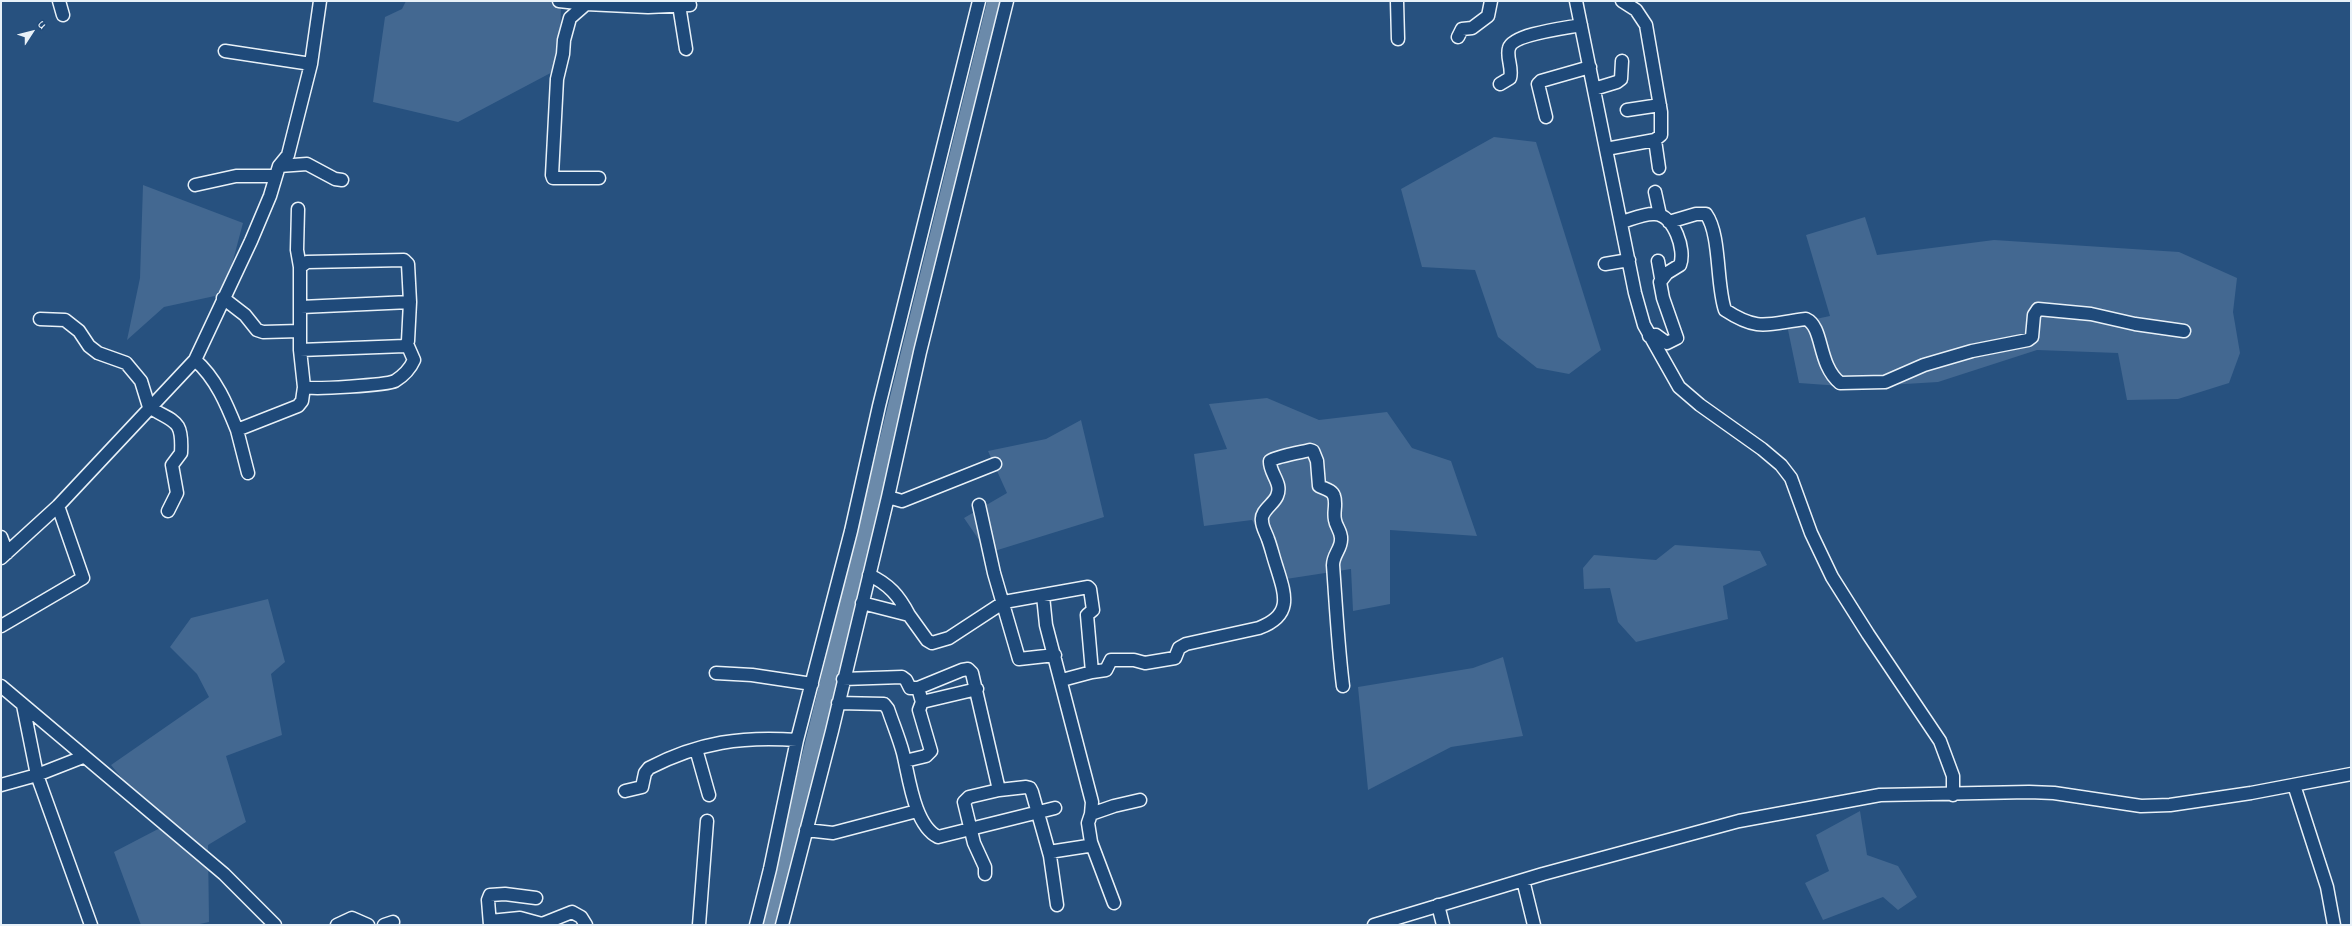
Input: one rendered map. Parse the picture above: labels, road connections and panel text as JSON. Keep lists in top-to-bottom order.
{
  "north": "top right"
}
